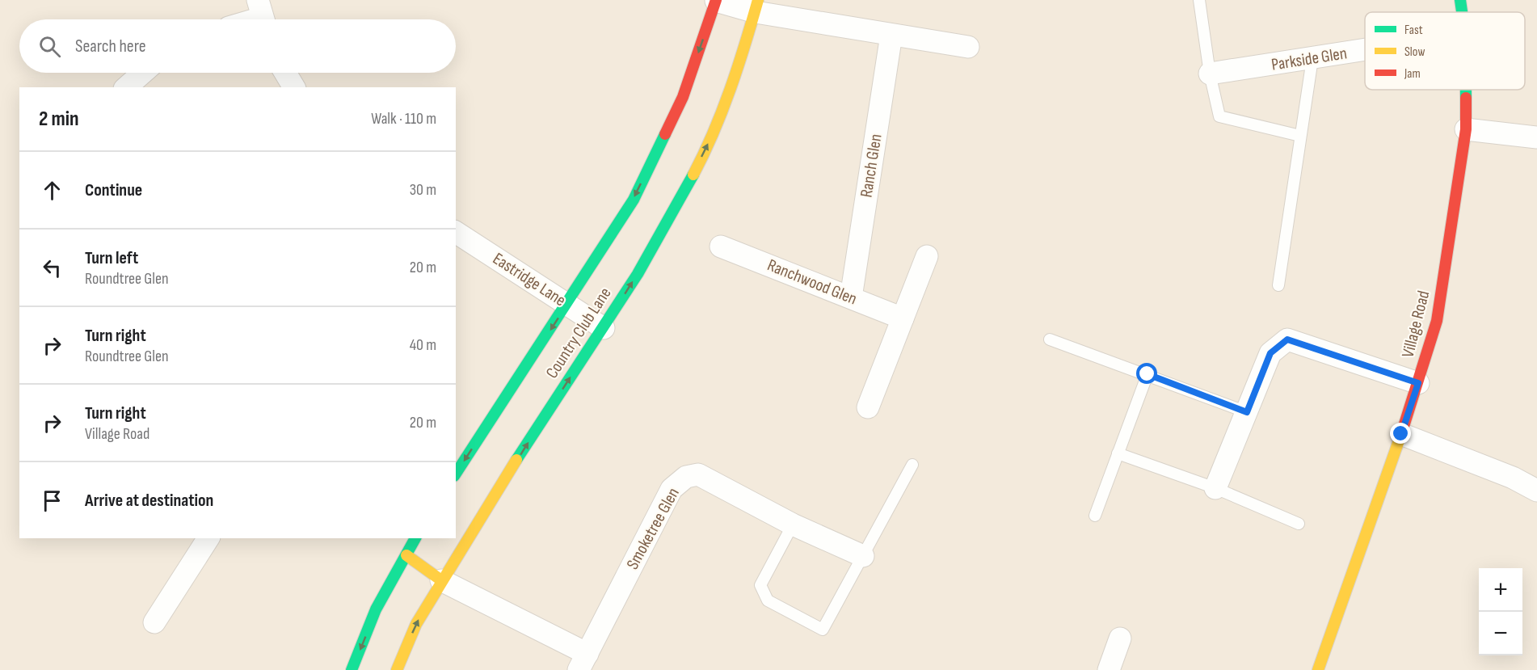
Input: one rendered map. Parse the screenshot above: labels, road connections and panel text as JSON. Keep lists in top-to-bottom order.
{
  "streets": {
    "main road": ["Village Road", "Country Club Lane"],
    "street": [
      "Parkside Glen",
      "Ranch Glen",
      "Eastridge Lane",
      "Ranchwood Glen",
      "Smoketree Glen"
    ]
  },
  "crossings": [
    ["Ranch Glen", "Ranchwood Glen"],
    ["Eastridge Lane", "Country Club Lane"],
    ["Country Club Lane", "Smoketree Glen"]
  ],
  "legend": ["Fast", "Slow", "Jam"],
  "page": {
    "search": "Search here",
    "heading": ["2 min", "Walk · 110 m"],
    "list": [
      ["Continue", "30 m"],
      ["Turn left", "Roundtree Glen", "20 m"],
      ["Turn right", "Roundtree Glen", "40 m"],
      ["Turn right", "Village Road", "20 m"],
      "Arrive at destination"
    ],
    "map_buttons": ["+", "−"]
  }
}
